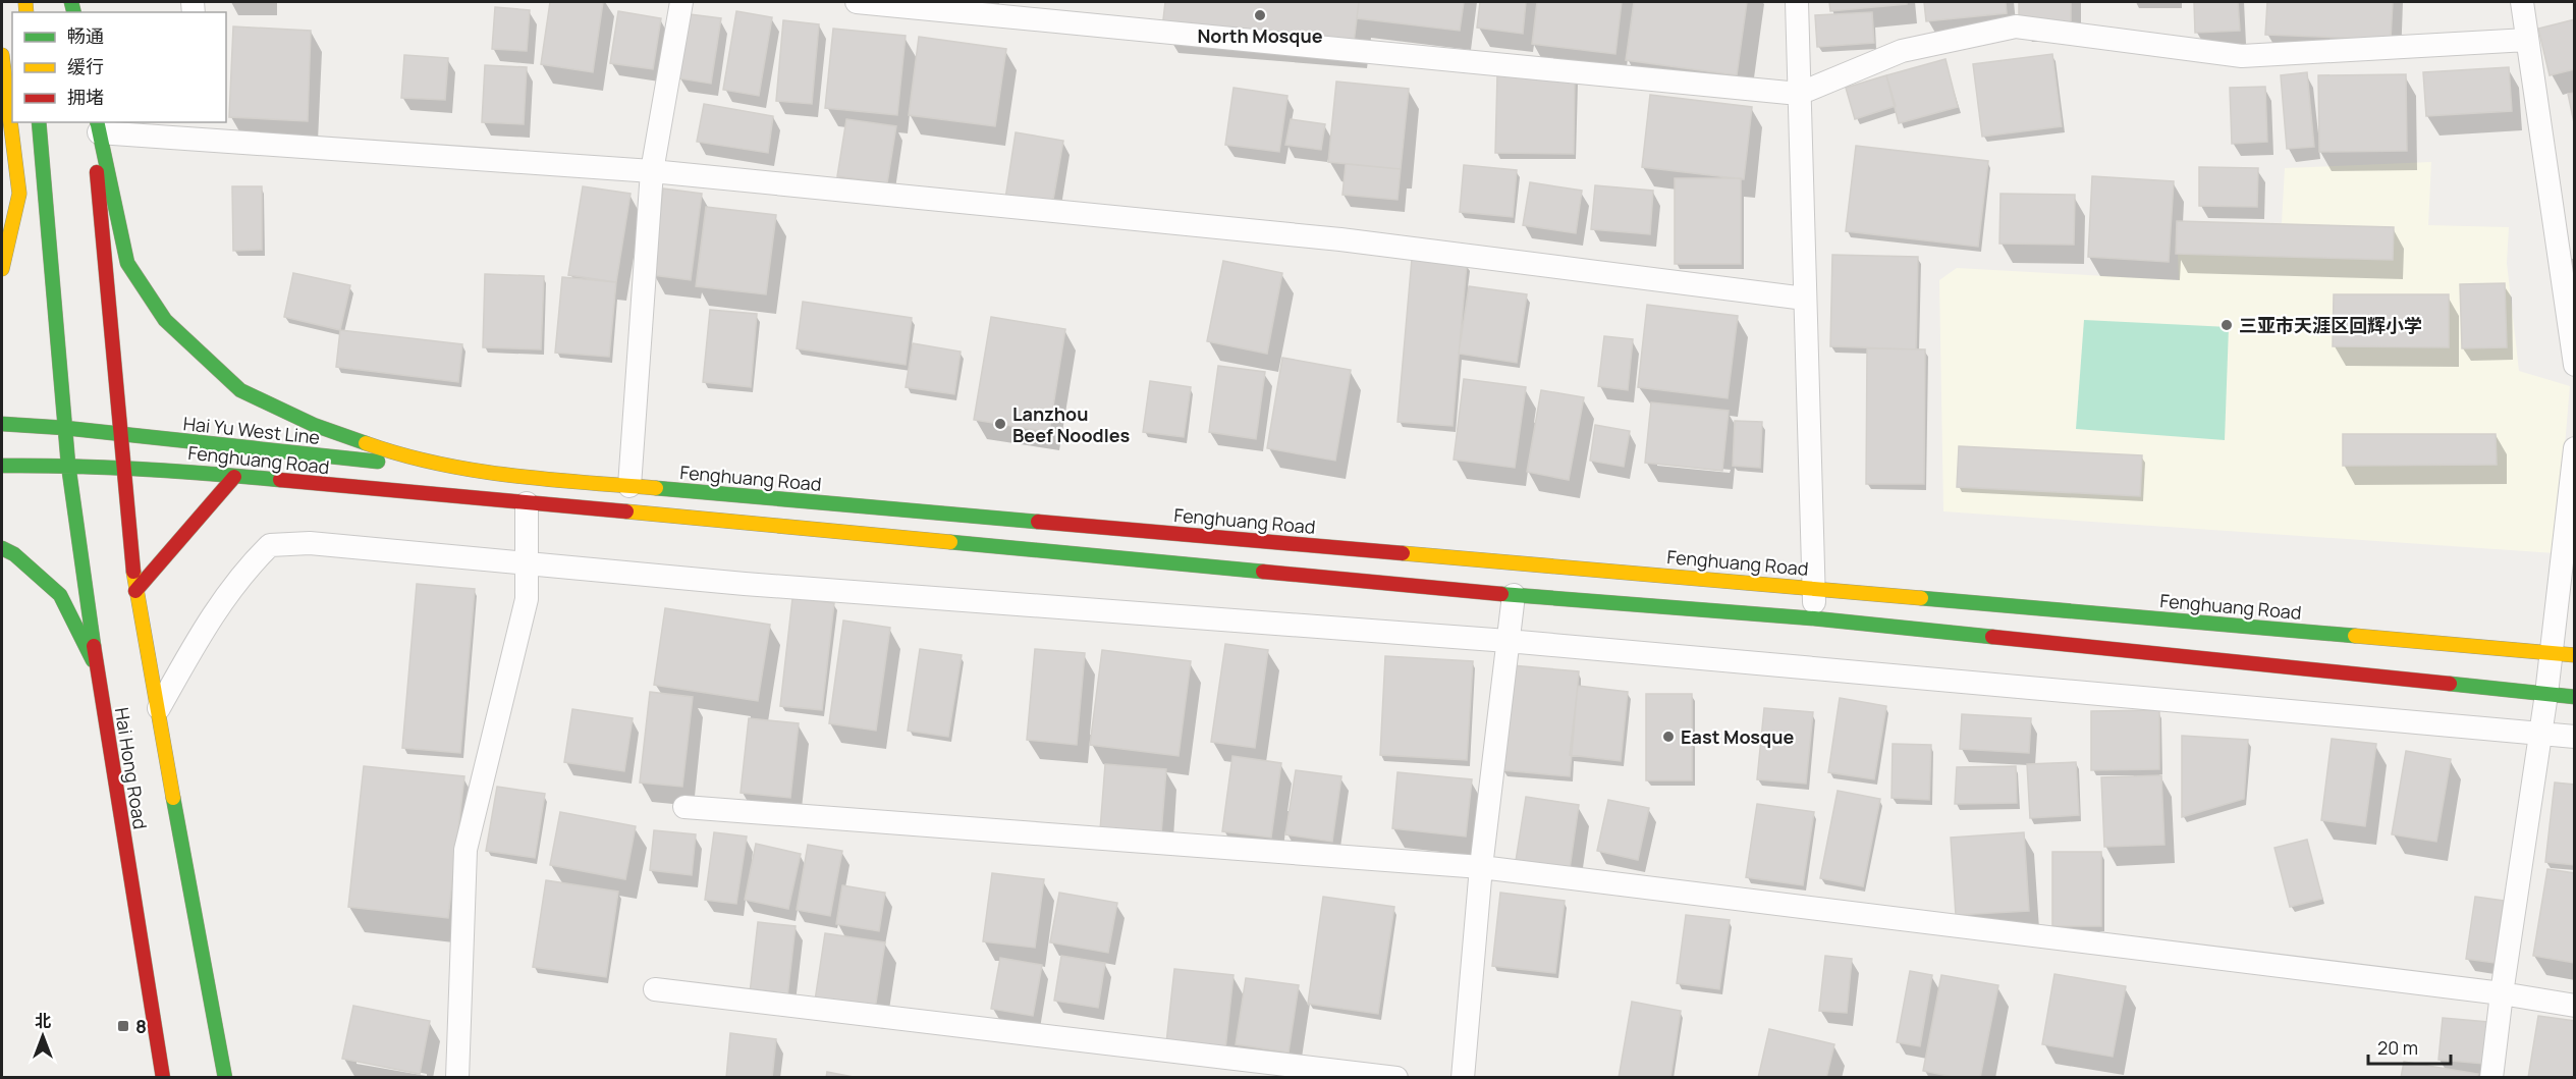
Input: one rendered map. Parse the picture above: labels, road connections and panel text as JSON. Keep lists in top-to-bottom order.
{
  "streets": {
    "main road": ["Hai Yu West Line", "Fenghuang Road", "Hai Hong Road"]
  },
  "crossings": [
    ["Hai Yu West Line", "Fenghuang Road"],
    ["Fenghuang Road", "Hai Hong Road"]
  ],
  "places": {
    "other": [
      "North Mosque",
      "三亚市天涯区回辉小学",
      "Lanzhou Beef Noodles",
      "East Mosque"
    ],
    "transit": ["8"]
  },
  "legend": ["畅通", "缓行", "拥堵"],
  "scale_bar": "20 m",
  "north": "top"
}
